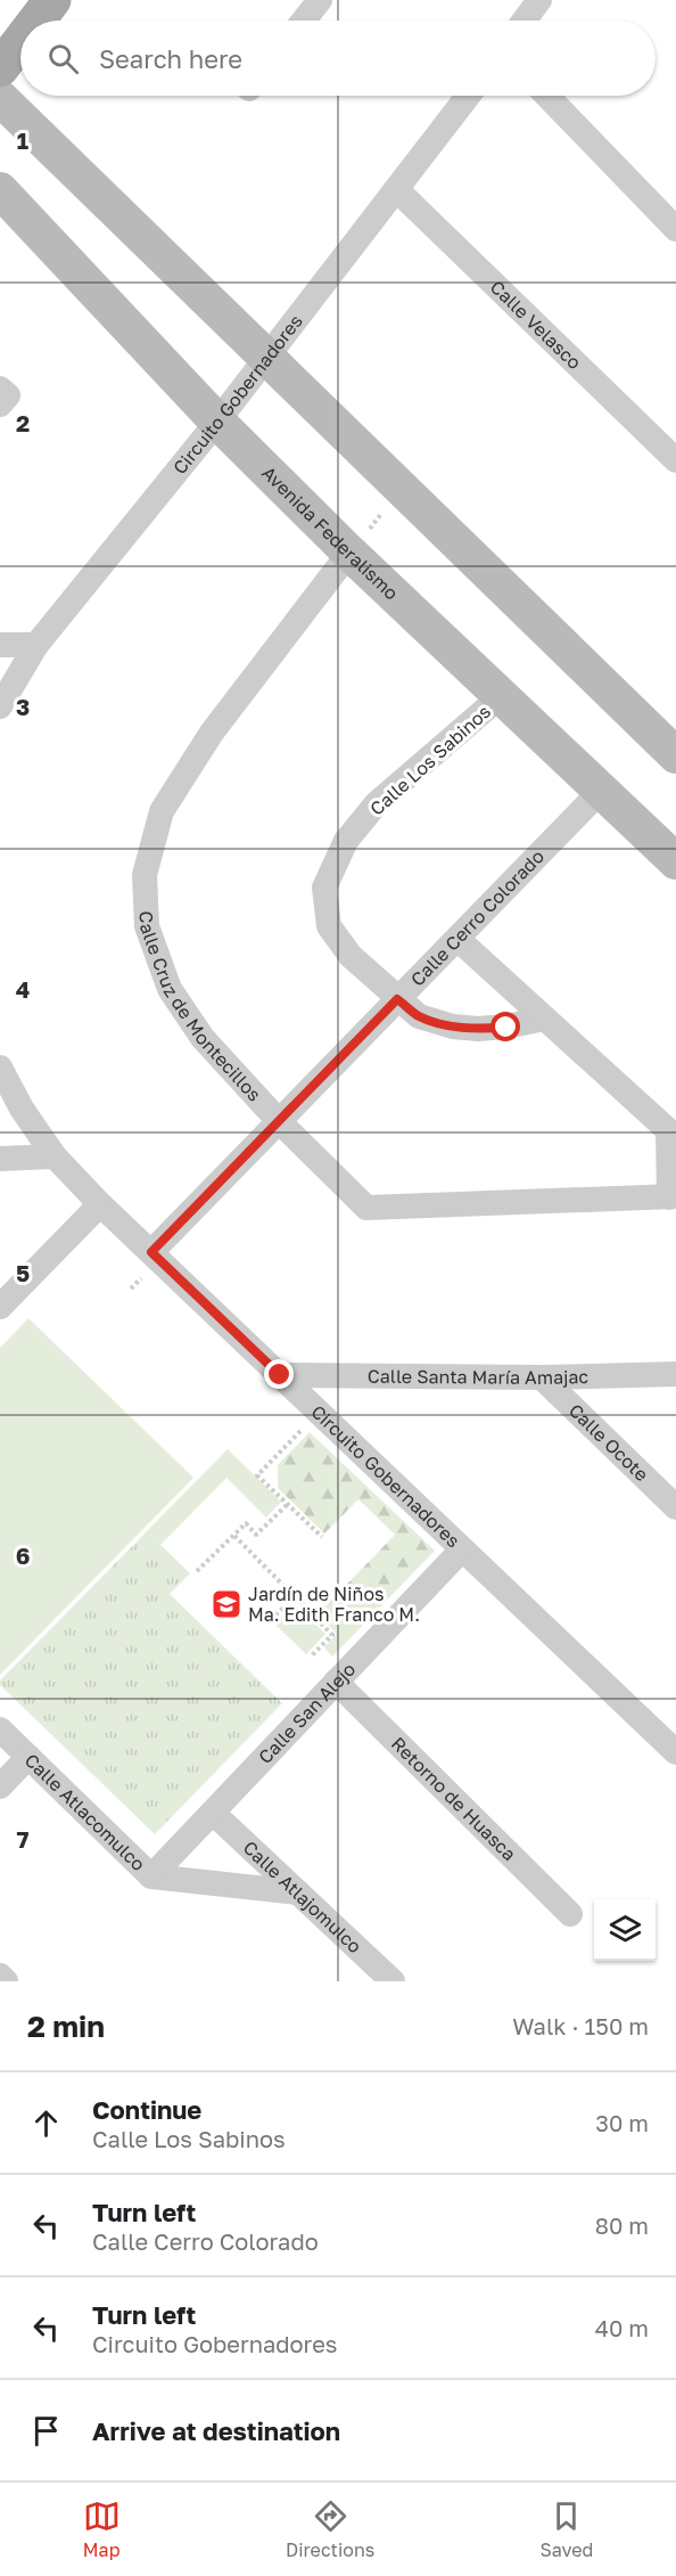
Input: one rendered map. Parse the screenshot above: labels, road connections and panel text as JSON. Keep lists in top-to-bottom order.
{
  "streets": {
    "main road": ["Avenida Federalismo"],
    "street": [
      "Calle Velasco",
      "Circuito Gobernadores",
      "Calle Los Sabinos",
      "Calle Cerro Colorado",
      "Calle Cruz de Montecillos",
      "Calle Santa María Amajac",
      "Calle Ocote",
      "Calle San Alejo",
      "Retorno de Huasca",
      "Calle Atlacomulco",
      "Calle Atlajomulco"
    ]
  },
  "crossings": [
    ["Calle Velasco", "Circuito Gobernadores"],
    ["Circuito Gobernadores", "Avenida Federalismo"],
    ["Circuito Gobernadores", "Calle Cerro Colorado"],
    ["Circuito Gobernadores", "Calle Santa María Amajac"],
    ["Circuito Gobernadores", "Calle San Alejo"],
    ["Avenida Federalismo", "Calle Los Sabinos"],
    ["Avenida Federalismo", "Calle Cerro Colorado"],
    ["Avenida Federalismo", "Calle Cruz de Montecillos"],
    ["Calle Los Sabinos", "Calle Cerro Colorado"],
    ["Calle Cerro Colorado", "Calle Cruz de Montecillos"],
    ["Calle Santa María Amajac", "Calle Ocote"],
    ["Calle San Alejo", "Retorno de Huasca"],
    ["Calle San Alejo", "Calle Atlacomulco"],
    ["Calle San Alejo", "Calle Atlajomulco"],
    ["Calle Atlacomulco", "Calle Atlajomulco"]
  ],
  "places": {
    "school or university": ["Jardín de Niños Ma. Edith Franco M."]
  },
  "page": {
    "search": "Search here",
    "heading": ["2 min", "Walk · 150 m"],
    "list": [
      ["Continue", "Calle Los Sabinos", "30 m"],
      ["Turn left", "Calle Cerro Colorado", "80 m"],
      ["Turn left", "Circuito Gobernadores", "40 m"],
      "Arrive at destination"
    ],
    "nav": ["Map", "Directions", "Saved"]
  },
  "grid": {
    "rows": [
      "1",
      "2",
      "3",
      "4",
      "5",
      "6",
      "7"
    ]
  }
}
